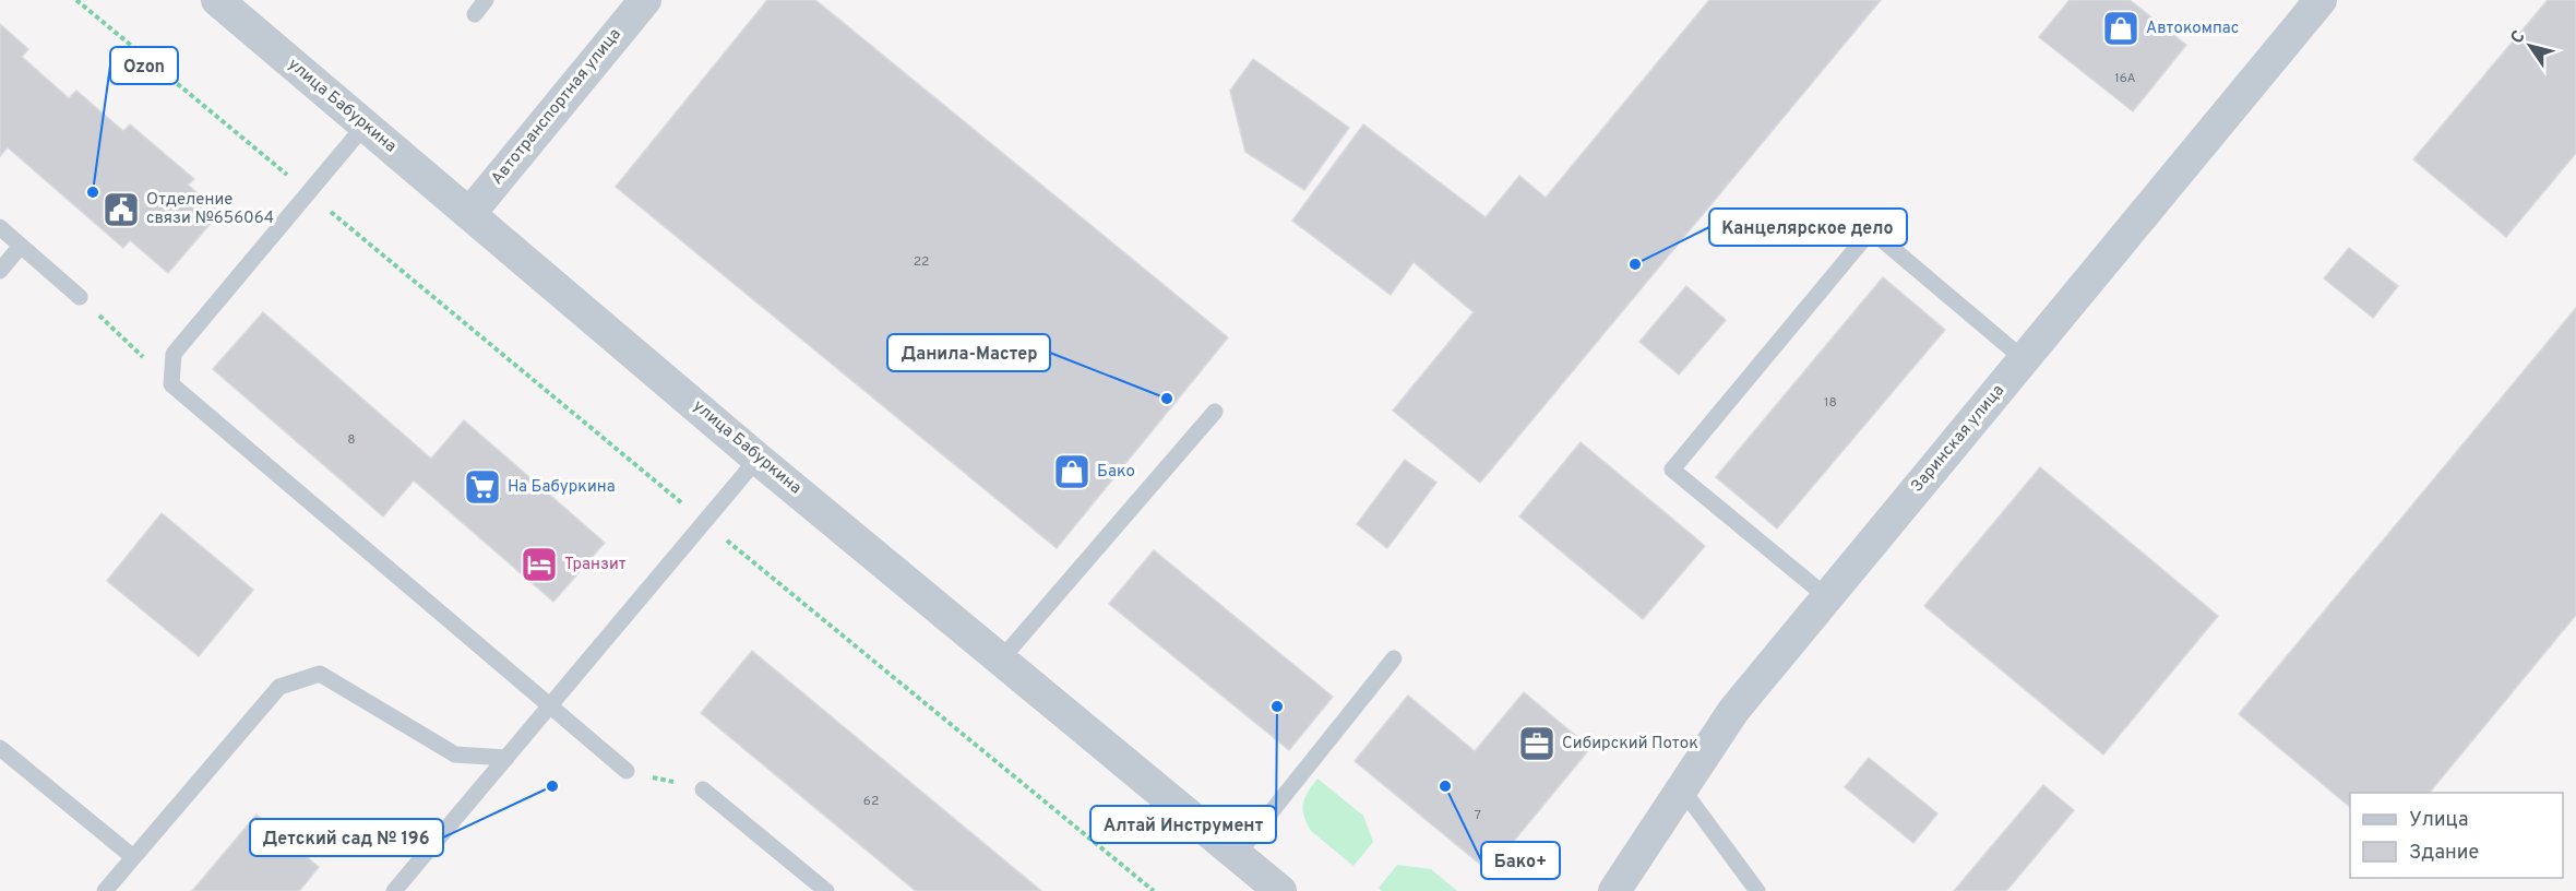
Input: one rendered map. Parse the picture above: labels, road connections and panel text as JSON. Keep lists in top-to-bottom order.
{
  "streets": {
    "street": ["улица Бабуркина", "Автотранспортная улица", "Заринская улица"]
  },
  "crossings": [
    ["улица Бабуркина", "Автотранспортная улица"]
  ],
  "places": {
    "shop": ["Автокомпас", "Бако"],
    "other": [
      "Ozon",
      "Канцелярское дело",
      "Данила-Мастер",
      "Алтай Инструмент",
      "Детский сад № 196",
      "Бако+"
    ],
    "public building": ["Отделение связи №656064"],
    "supermarket": ["На Бабуркина"],
    "hotel": ["Транзит"],
    "office": ["Сибирский Поток"]
  },
  "house_numbers": [
    "16А",
    "22",
    "18",
    "8",
    "62",
    "7"
  ],
  "legend": ["Улица", "Здание"],
  "north": "top left"
}
